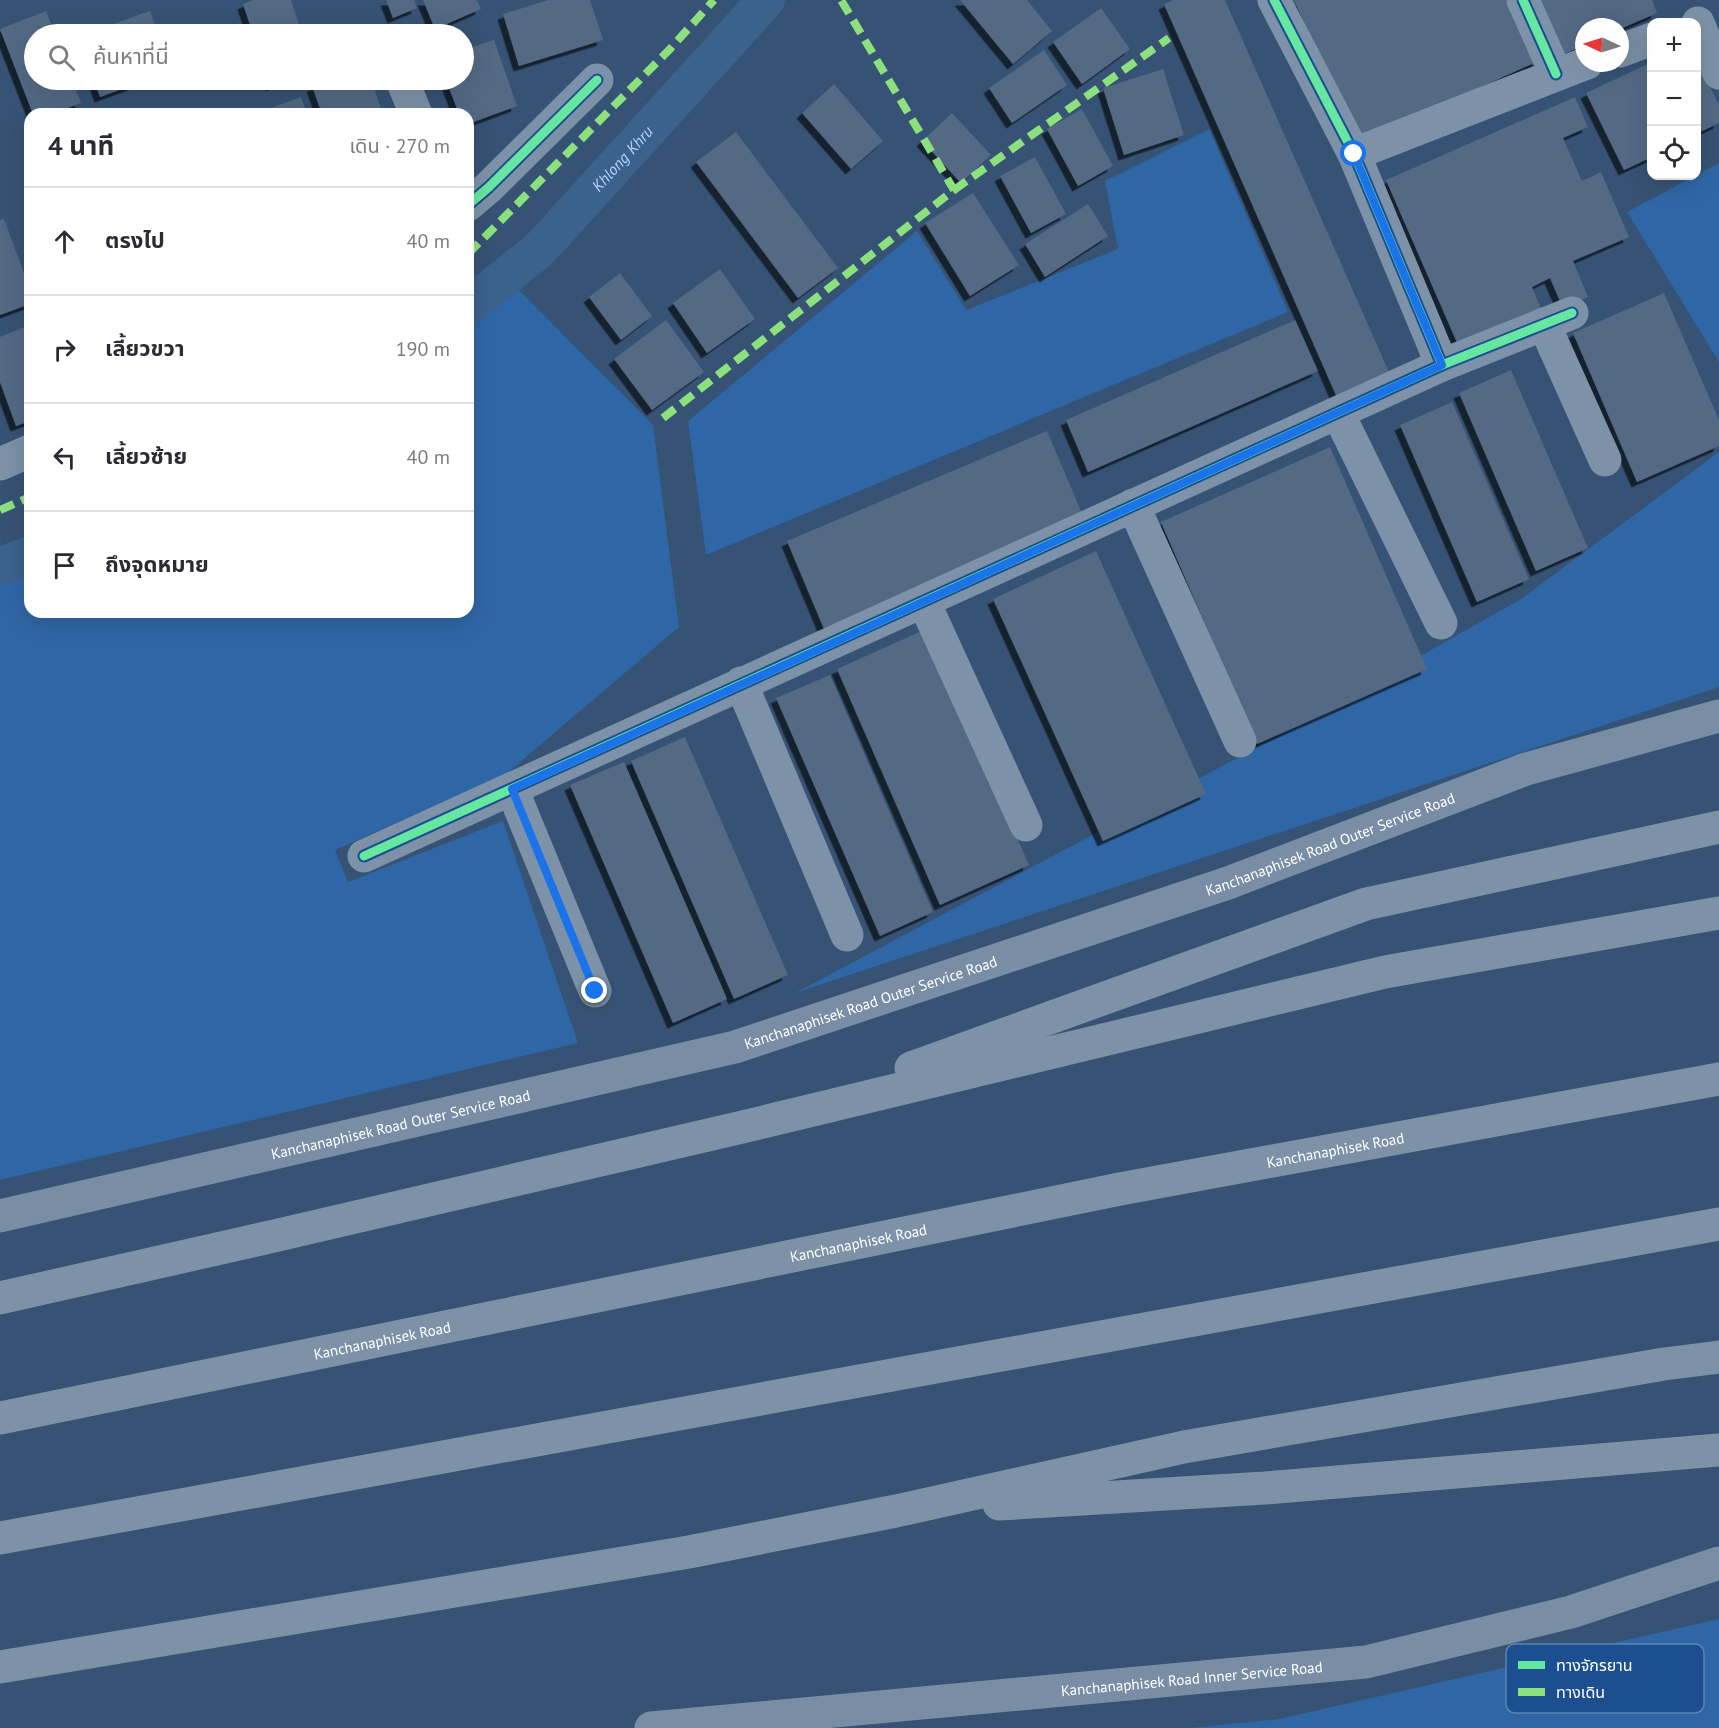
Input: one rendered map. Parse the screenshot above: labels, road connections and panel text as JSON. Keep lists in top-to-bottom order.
{
  "streets": {
    "highway": ["Kanchanaphisek Road"],
    "main road": ["Kanchanaphisek Road Outer Service Road", "Kanchanaphisek Road Inner Service Road"]
  },
  "water": ["Khlong Khru"],
  "legend": ["ทางจักรยาน", "ทางเดิน"],
  "north": "left",
  "page": {
    "map_buttons": ["+", "−"],
    "search": "ค้นหาที่นี่",
    "heading": ["4 นาที", "เดิน · 270 m"],
    "list": [
      ["ตรงไป", "40 m"],
      ["เลี้ยวขวา", "190 m"],
      ["เลี้ยวซ้าย", "40 m"],
      "ถึงจุดหมาย"
    ]
  }
}
